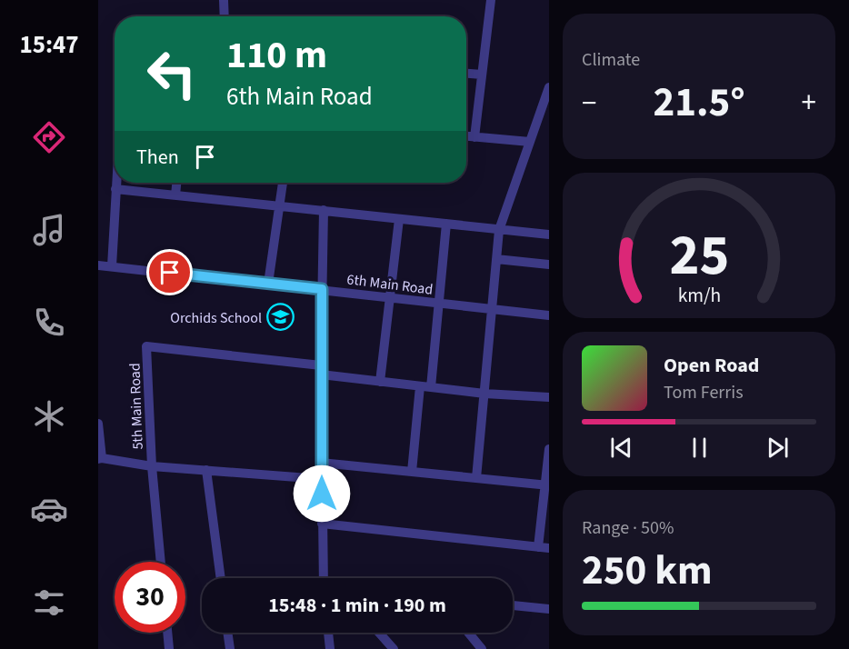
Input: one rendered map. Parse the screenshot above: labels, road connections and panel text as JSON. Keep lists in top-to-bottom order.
{
  "streets": {
    "street": ["6th Main Road", "5th Main Road"]
  },
  "places": {
    "school or university": ["Orchids School"]
  },
  "page": {
    "tabs": "15:47",
    "tile": [
      "Climate",
      ["Range · 50%", "250 km"]
    ],
    "turn": ["110 m", "6th Main Road"],
    "heat": ["−", "21.5°", "+"],
    "then": "Then",
    "song": ["Open Road", "Tom Ferris"],
    "limit": "30",
    "trip": "15:48 · 1 min · 190 m",
    "gauge": ["25", "km/h"]
  }
}
